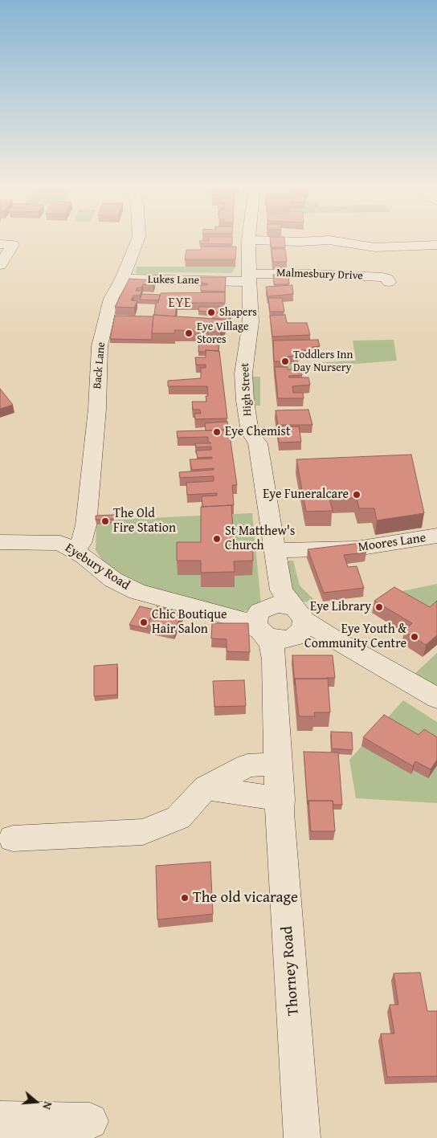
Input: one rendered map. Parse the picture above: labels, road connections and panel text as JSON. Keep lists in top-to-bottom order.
{
  "streets": {
    "street": [
      "Malmesbury Drive",
      "Lukes Lane",
      "Back Lane",
      "High Street",
      "Moores Lane",
      "Eyebury Road",
      "Thorney Road"
    ]
  },
  "crossings": [
    ["Malmesbury Drive", "Lukes Lane"],
    ["Malmesbury Drive", "High Street"],
    ["Lukes Lane", "Back Lane"],
    ["Lukes Lane", "High Street"],
    ["Back Lane", "Eyebury Road"],
    ["High Street", "Moores Lane"],
    ["High Street", "Eyebury Road"],
    ["High Street", "Thorney Road"],
    ["Eyebury Road", "Thorney Road"]
  ],
  "districts": ["EYE"],
  "places": [
    "Shapers",
    "Eye Village Stores",
    "Toddlers Inn Day Nursery",
    "Eye Chemist",
    "Eye Funeralcare",
    "The Old Fire Station",
    "St Matthew's Church",
    "Eye Library",
    "Chic Boutique Hair Salon",
    "Eye Youth & Community Centre",
    "The old vicarage"
  ],
  "north": "right"
}
